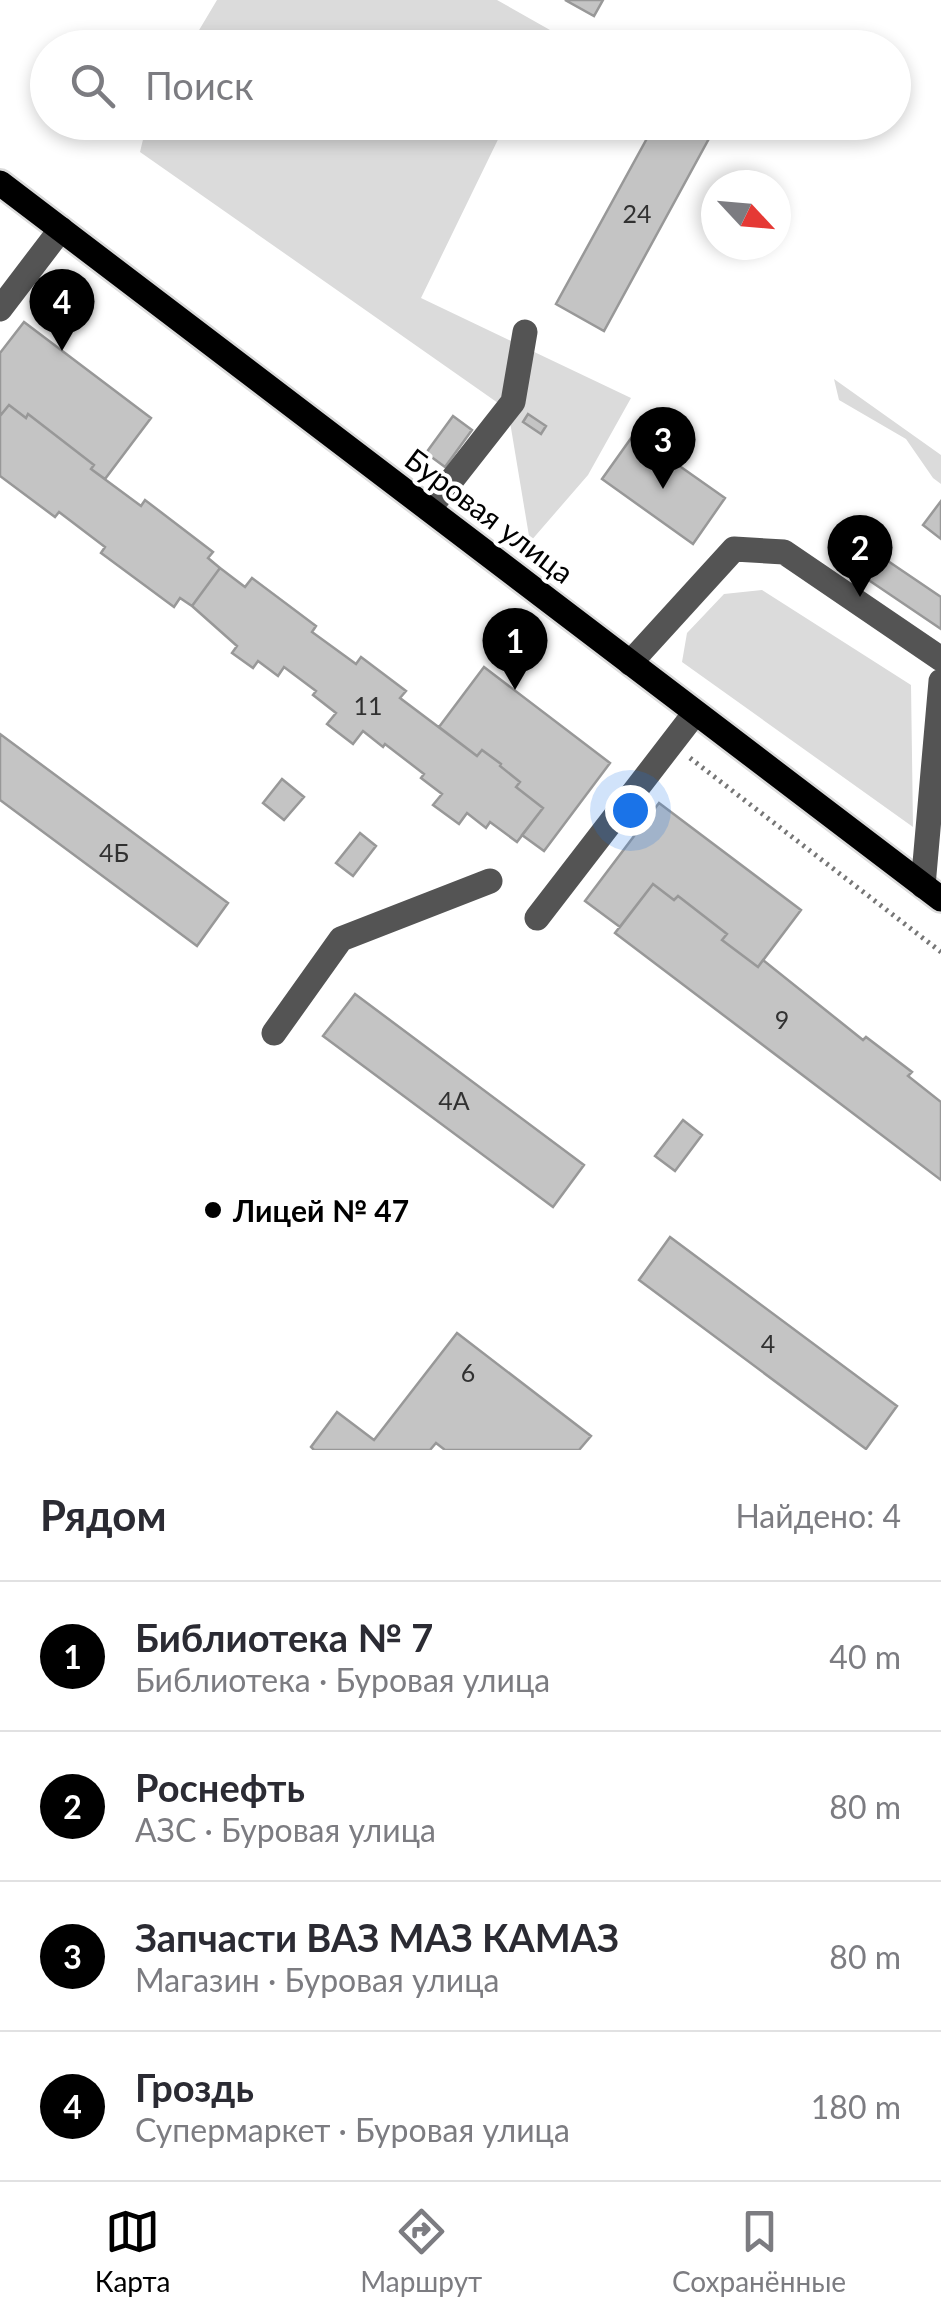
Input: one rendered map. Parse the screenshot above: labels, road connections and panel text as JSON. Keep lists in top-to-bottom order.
{
  "streets": {
    "main road": ["Буровая улица"]
  },
  "places": ["Лицей № 47"],
  "house_numbers": [
    "24",
    "11",
    "4Б",
    "9",
    "4А",
    "4",
    "6"
  ],
  "north": "bottom right",
  "page": {
    "search": "Поиск",
    "pins": [
      "4",
      "3",
      "2",
      "1"
    ],
    "heading": ["Рядом", "Найдено: 4"],
    "list": [
      {
        "mark": "1",
        "name": "Библиотека № 7",
        "note": "Библиотека · Буровая улица",
        "value": "40 m"
      },
      {
        "mark": "2",
        "name": "Роснефть",
        "note": "АЗС · Буровая улица",
        "value": "80 m"
      },
      {
        "mark": "3",
        "name": "Запчасти ВАЗ МАЗ КАМАЗ",
        "note": "Магазин · Буровая улица",
        "value": "80 m"
      },
      {
        "mark": "4",
        "name": "Гроздь",
        "note": "Супермаркет · Буровая улица",
        "value": "180 m"
      }
    ],
    "nav": ["Карта", "Маршрут", "Сохранённые"]
  }
}
